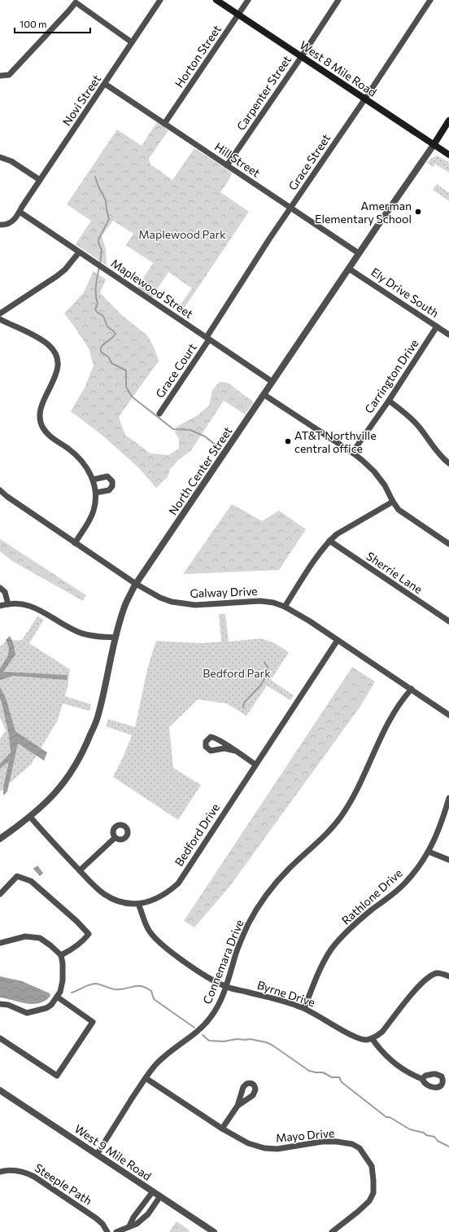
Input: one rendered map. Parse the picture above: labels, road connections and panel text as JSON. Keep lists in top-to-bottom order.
{
  "streets": {
    "main road": ["West 8 Mile Road", "North Center Street"],
    "street": [
      "Horton Street",
      "Carpenter Street",
      "Novi Street",
      "Hill Street",
      "Grace Street",
      "Maplewood Street",
      "Ely Drive South",
      "Grace Court",
      "Carrington Drive",
      "Sherrie Lane",
      "Galway Drive",
      "Bedford Drive",
      "Rathlone Drive",
      "Connemara Drive",
      "Byrne Drive",
      "Mayo Drive",
      "West 9 Mile Road",
      "Steeple Path"
    ]
  },
  "crossings": [
    ["Horton Street", "West 8 Mile Road"],
    ["Horton Street", "Hill Street"],
    ["West 8 Mile Road", "Carpenter Street"],
    ["West 8 Mile Road", "Grace Street"],
    ["West 8 Mile Road", "North Center Street"],
    ["Carpenter Street", "Hill Street"],
    ["Novi Street", "Hill Street"],
    ["Novi Street", "Maplewood Street"],
    ["Hill Street", "Grace Street"],
    ["Hill Street", "North Center Street"],
    ["Grace Street", "Maplewood Street"],
    ["Grace Street", "Grace Court"],
    ["Maplewood Street", "Grace Court"],
    ["Maplewood Street", "North Center Street"],
    ["Ely Drive South", "Carrington Drive"],
    ["Ely Drive South", "North Center Street"],
    ["North Center Street", "Galway Drive"],
    ["North Center Street", "Bedford Drive"],
    ["Galway Drive", "Bedford Drive"],
    ["Galway Drive", "Connemara Drive"],
    ["Bedford Drive", "Byrne Drive"],
    ["Rathlone Drive", "Byrne Drive"],
    ["Connemara Drive", "Byrne Drive"],
    ["Connemara Drive", "Mayo Drive"],
    ["Connemara Drive", "West 9 Mile Road"]
  ],
  "parks": ["Maplewood Park", "Bedford Park"],
  "places": ["Amerman Elementary School", "AT&T Northville central office"],
  "scale_bar": "100 m"
}
